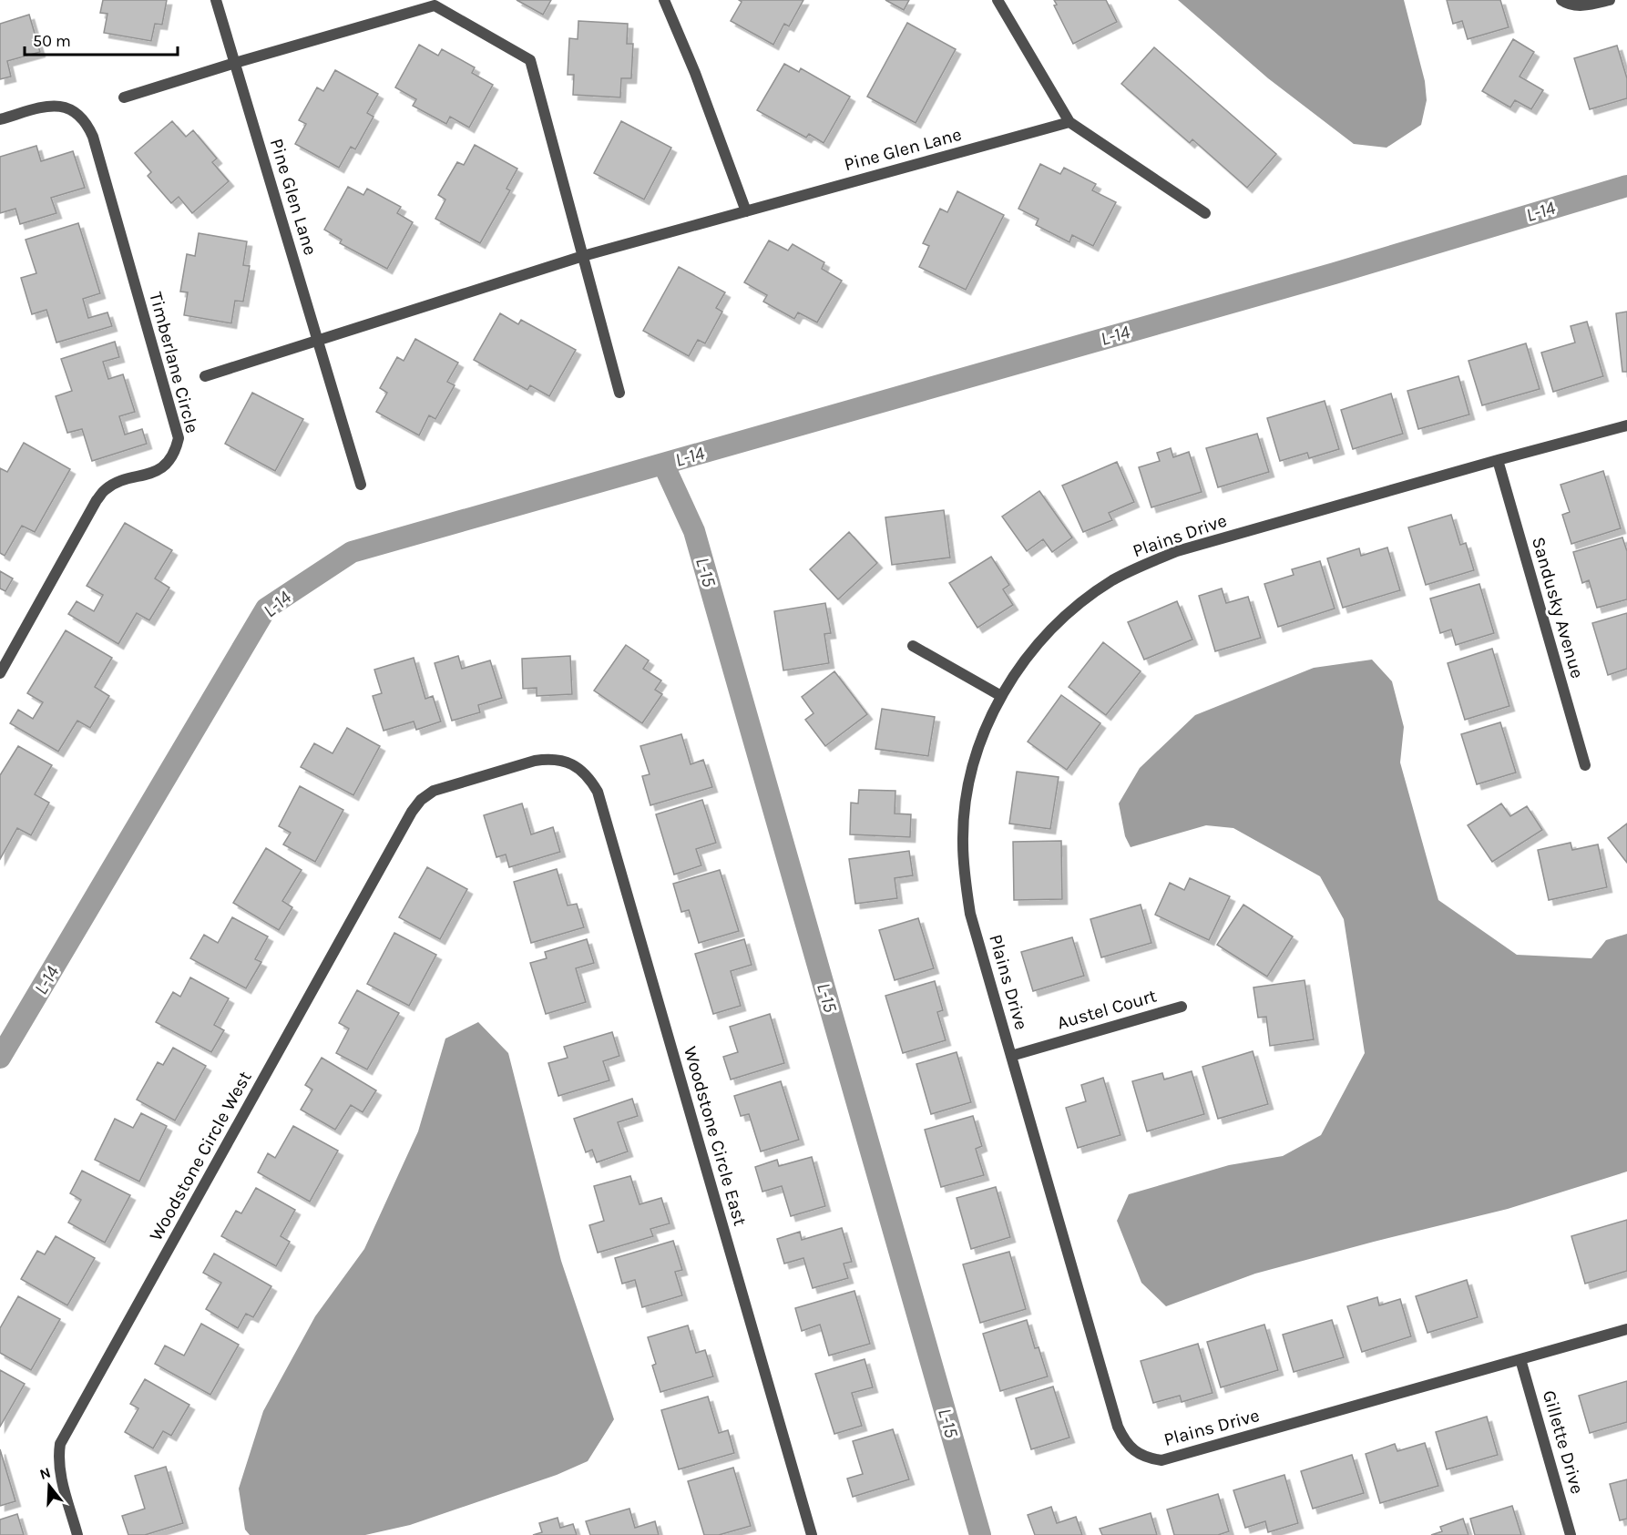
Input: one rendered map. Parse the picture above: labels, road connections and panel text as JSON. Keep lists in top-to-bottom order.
{
  "streets": {
    "street": [
      "Pine Glen Lane",
      "Timberlane Circle",
      "Plains Drive",
      "Sandusky Avenue",
      "Austel Court",
      "Woodstone Circle East",
      "Woodstone Circle West",
      "Gillette Drive"
    ]
  },
  "crossings": [
    ["Plains Drive", "Sandusky Avenue"],
    ["Plains Drive", "Austel Court"],
    ["Plains Drive", "Gillette Drive"],
    ["Woodstone Circle East", "Woodstone Circle West"]
  ],
  "water": ["L-14", "L-15"],
  "scale_bar": "50 m",
  "north": "top"
}
